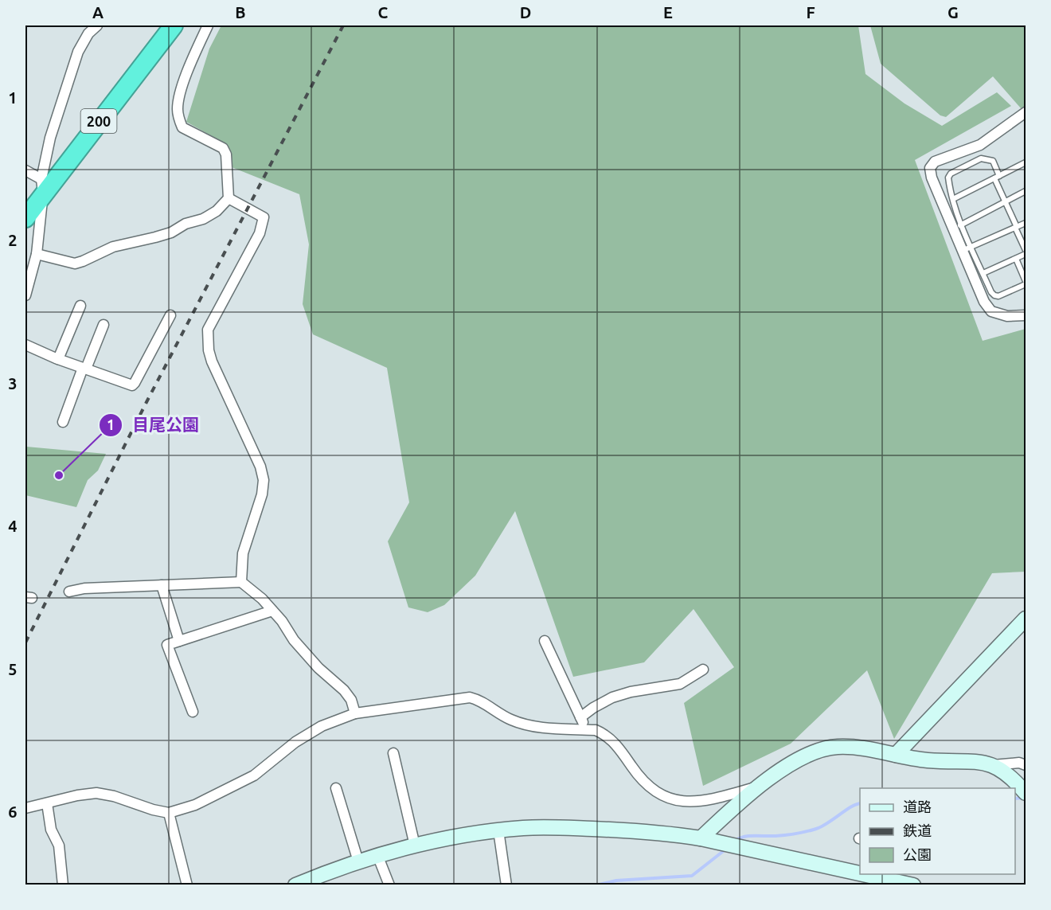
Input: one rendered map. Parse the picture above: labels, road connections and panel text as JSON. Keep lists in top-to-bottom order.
{
  "streets": {
    "highway": ["200"]
  },
  "places": ["目尾公園"],
  "legend": ["道路", "鉄道", "公園"],
  "grid": {
    "columns": [
      "A",
      "B",
      "C",
      "D",
      "E",
      "F",
      "G"
    ],
    "rows": [
      "1",
      "2",
      "3",
      "4",
      "5",
      "6"
    ]
  }
}
